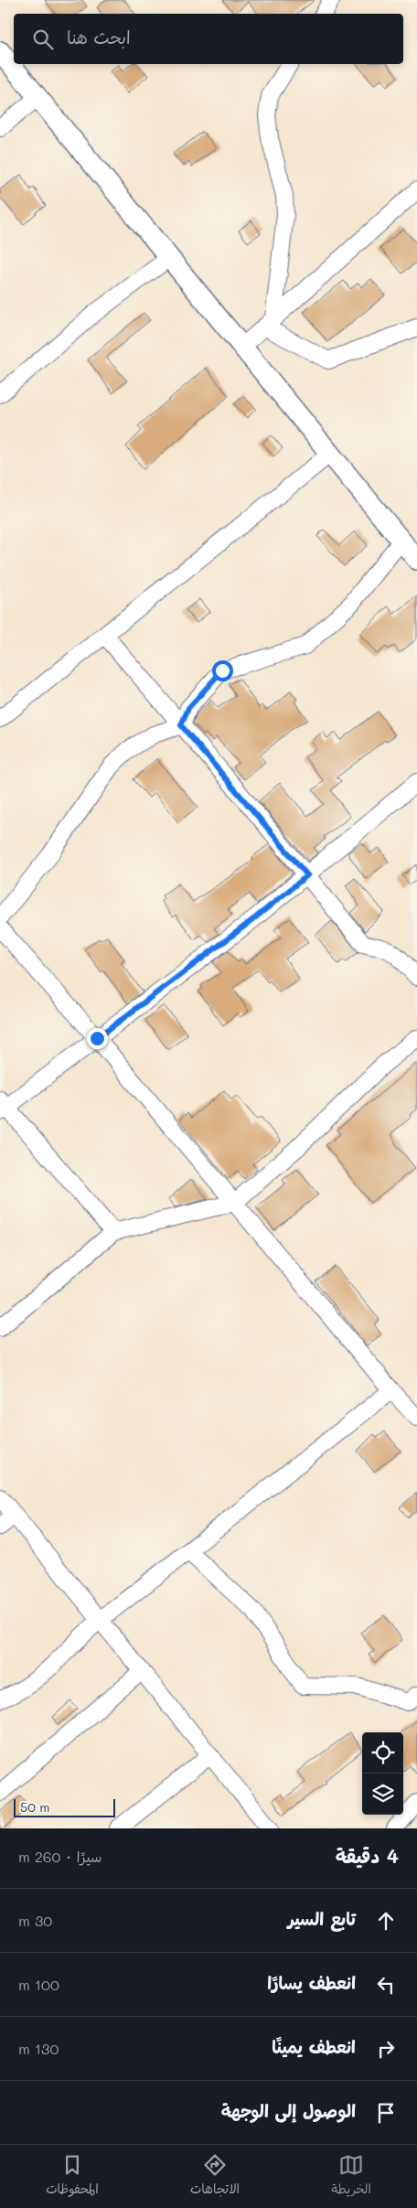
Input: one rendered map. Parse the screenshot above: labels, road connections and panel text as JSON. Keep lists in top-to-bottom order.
{
  "scale_bar": "50 m",
  "page": {
    "search": "ابحث هنا",
    "scale": "50 m",
    "heading": ["4 دقيقة", "سيرًا · 260 m"],
    "list": [
      ["تابع السير", "30 m"],
      ["انعطف يسارًا", "100 m"],
      ["انعطف يمينًا", "130 m"],
      "الوصول إلى الوجهة"
    ],
    "nav": ["الخريطة", "الاتجاهات", "المحفوظات"]
  }
}
